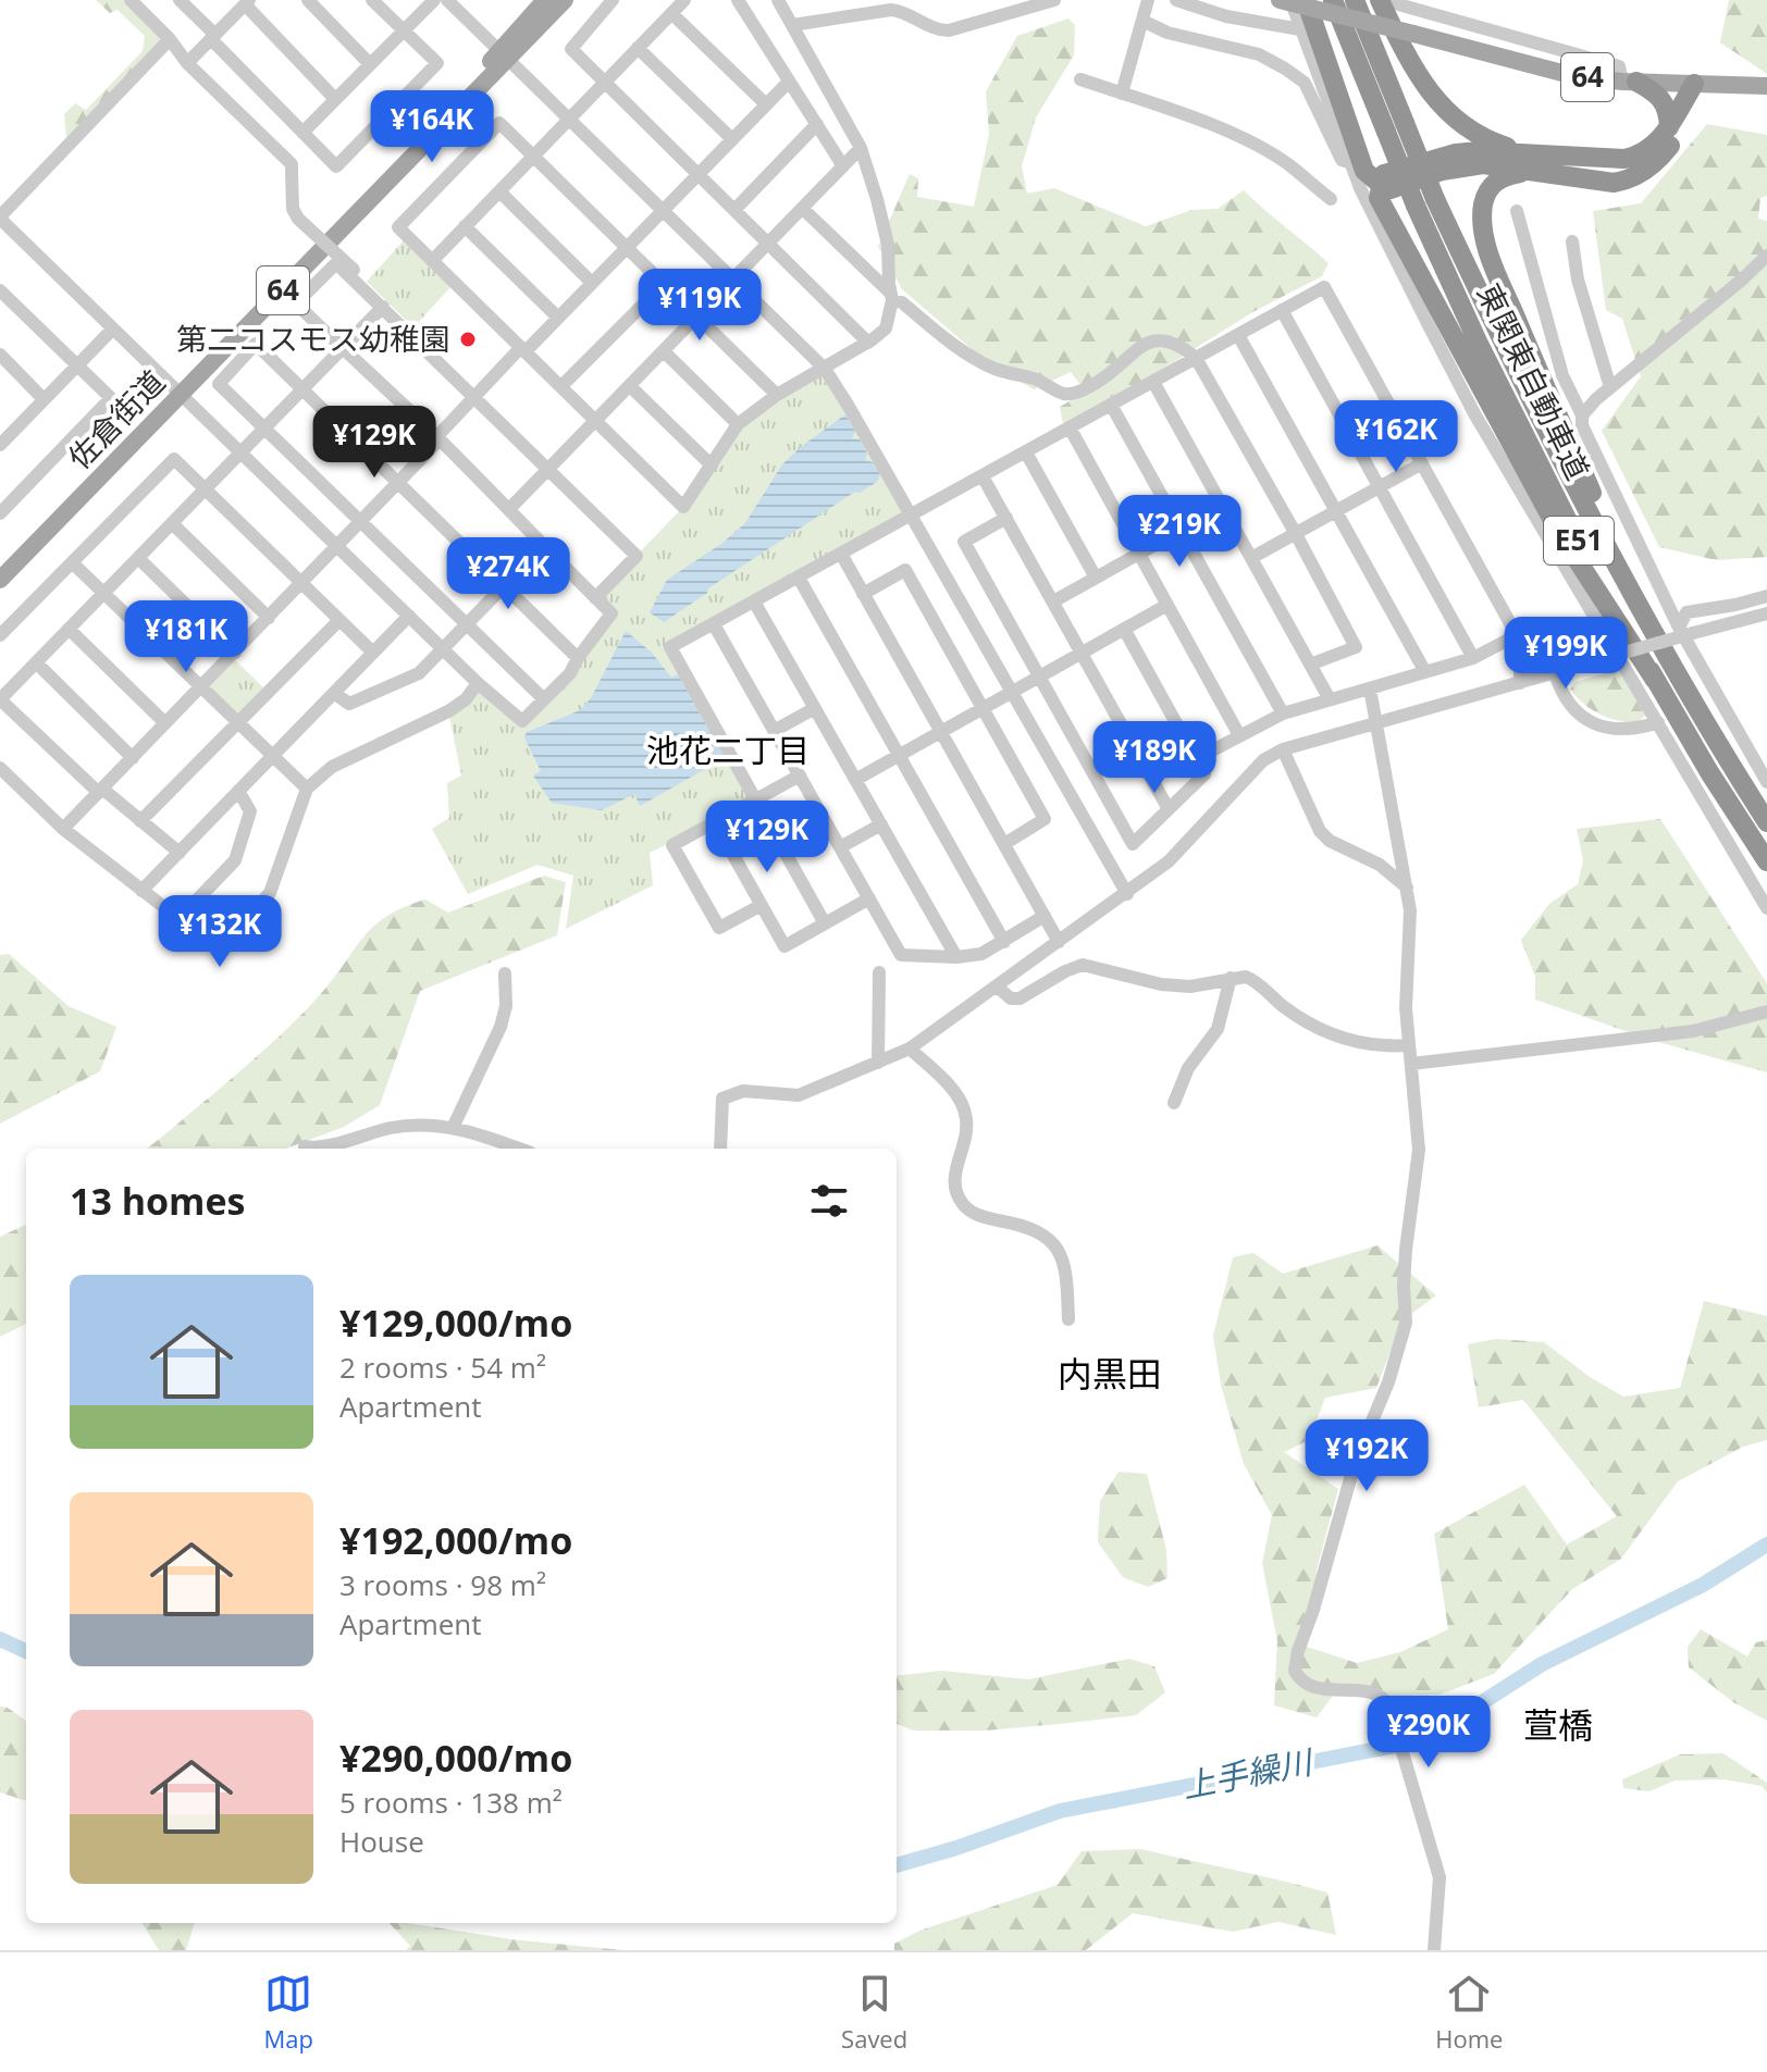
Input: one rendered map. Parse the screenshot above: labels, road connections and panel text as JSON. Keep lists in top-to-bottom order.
{
  "streets": {
    "highway": ["東関東自動車道", "E51"],
    "main road": ["64", "佐倉街道"]
  },
  "districts": ["池花二丁目", "内黒田", "萱橋"],
  "water": ["上手繰川"],
  "places": ["第二コスモス幼稚園"],
  "page": {
    "price": [
      "¥164K",
      "¥119K",
      "¥162K",
      "¥129K",
      "¥219K",
      "¥274K",
      "¥181K",
      "¥199K",
      "¥189K",
      "¥129K",
      "¥132K",
      "¥192K",
      "¥290K"
    ],
    "heading": "13 homes",
    "list": [
      {
        "name": "¥129,000/mo",
        "note": "2 rooms · 54 m² · Apartment"
      },
      {
        "name": "¥192,000/mo",
        "note": "3 rooms · 98 m² · Apartment"
      },
      {
        "name": "¥290,000/mo",
        "note": "5 rooms · 138 m² · House"
      }
    ],
    "tabs": ["Map", "Saved", "Home"]
  }
}
